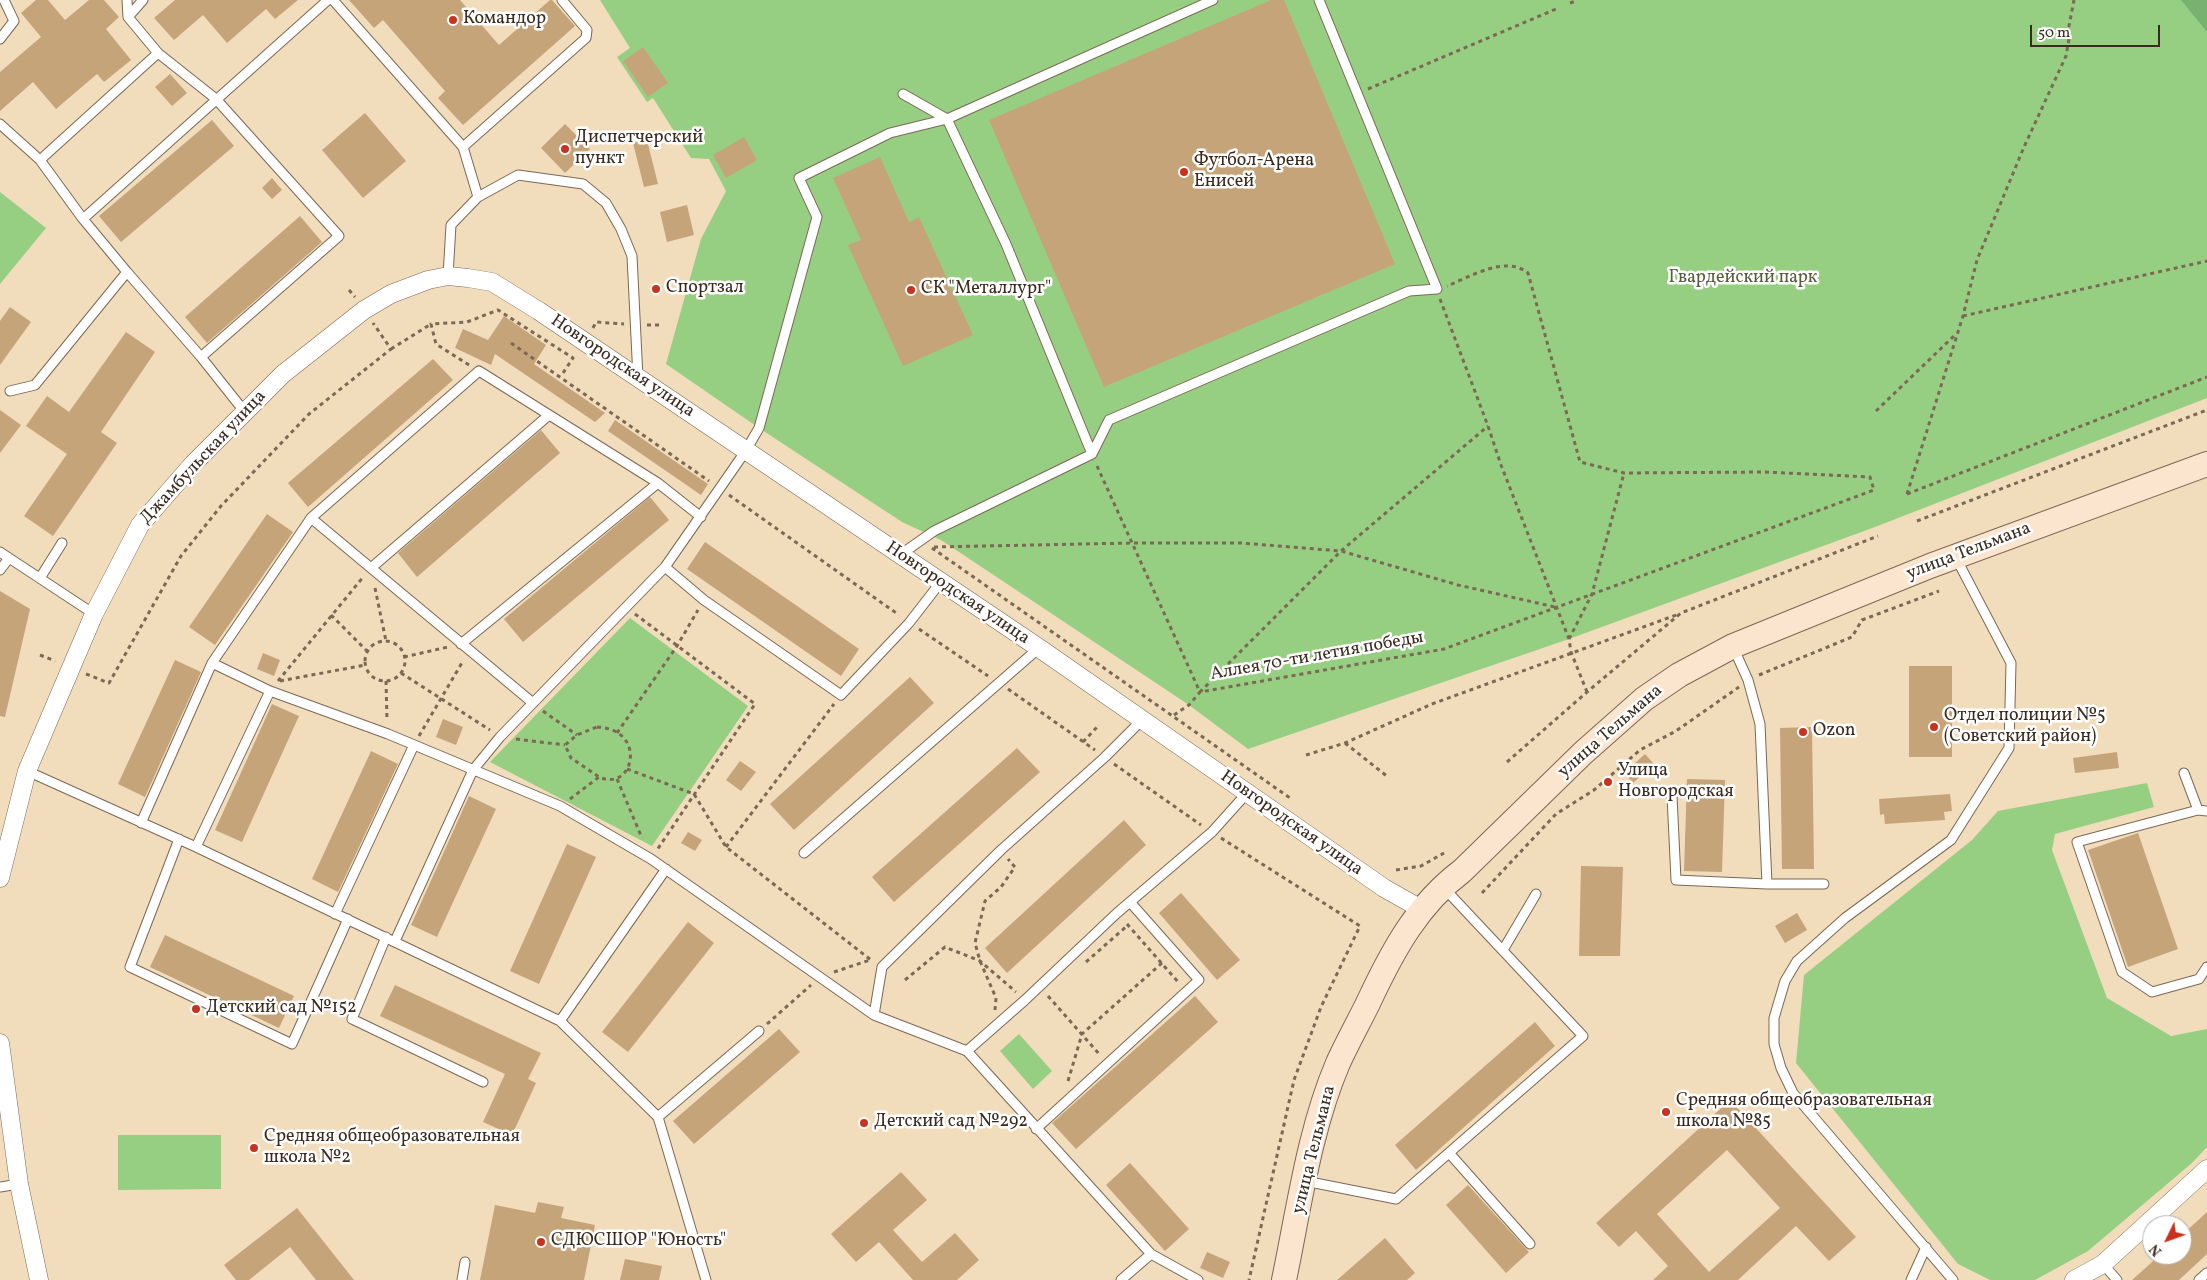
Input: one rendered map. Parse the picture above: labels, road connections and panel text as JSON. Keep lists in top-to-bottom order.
{
  "streets": {
    "main road": ["улица Тельмана"],
    "street": ["Новгородская улица", "Джамбульская улица"],
    "path": ["Аллея 70-ти летия победы"]
  },
  "crossings": [
    ["Новгородская улица", "Джамбульская улица"],
    ["Новгородская улица", "улица Тельмана"]
  ],
  "parks": ["Гвардейский парк"],
  "places": [
    "Командор",
    "Диспетчерский пункт",
    "Футбол-Арена Енисей",
    "Спортзал",
    "СК \"Металлург\"",
    "Отдел полиции №5 (Советский район)",
    "Ozon",
    "Улица Новгородская",
    "Детский сад №152",
    "Средняя общеобразовательная школа №85",
    "Детский сад №292",
    "Средняя общеобразовательная школа №2",
    "СДЮСШОР \"Юность\""
  ],
  "scale_bar": "50 m",
  "north": "bottom left"
}
